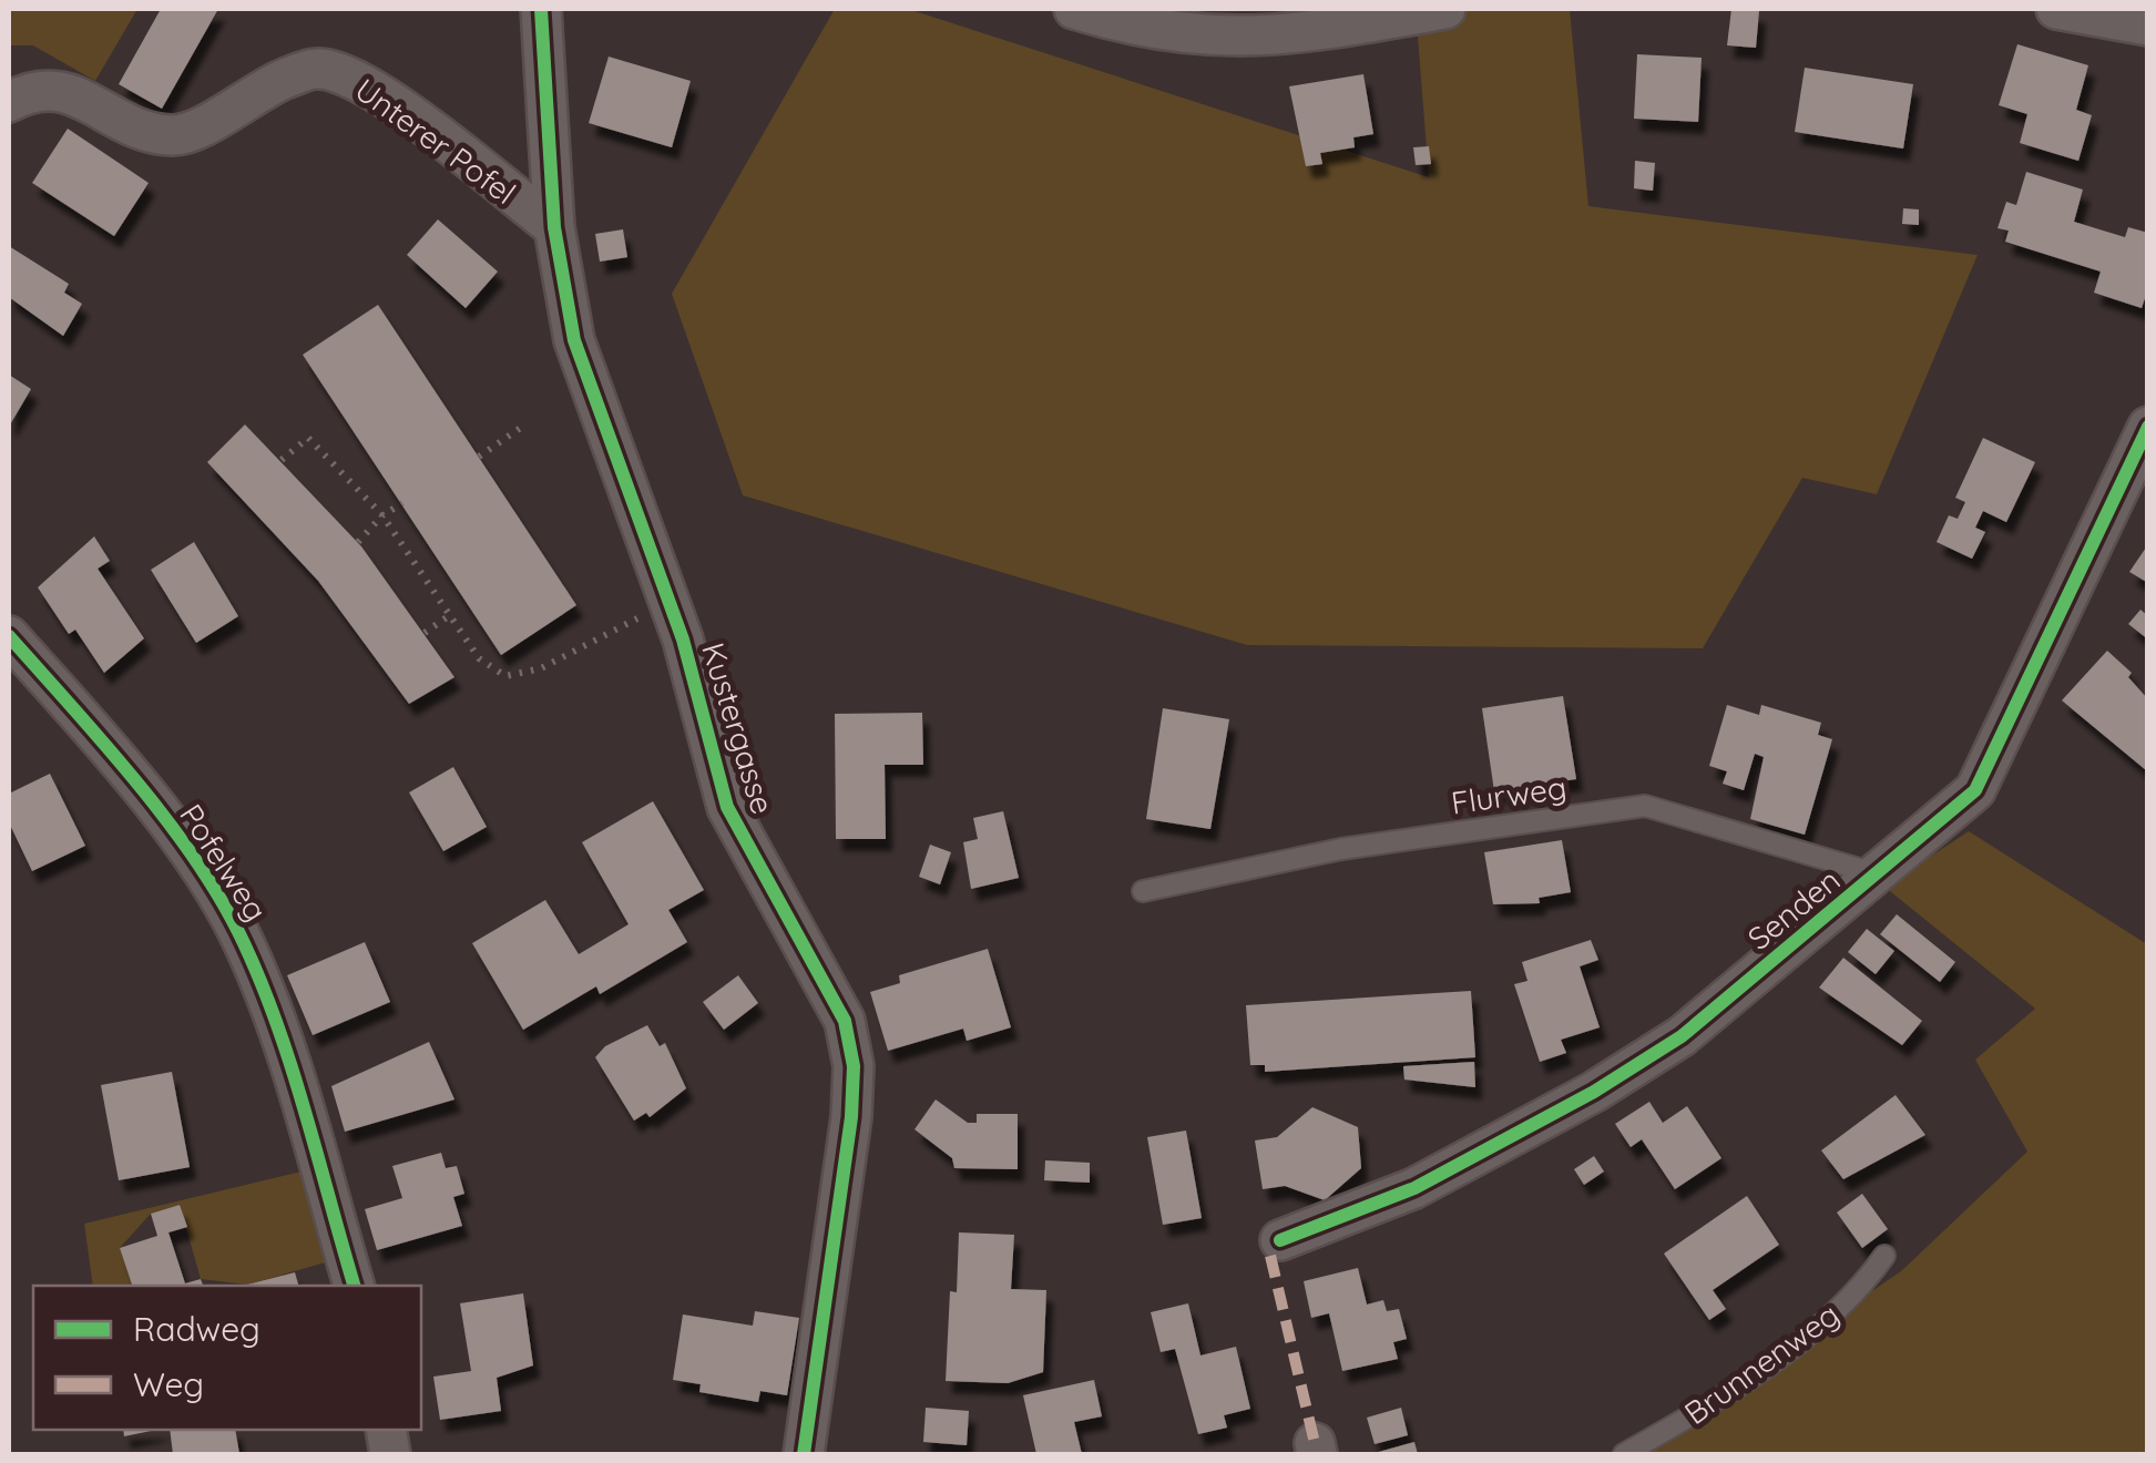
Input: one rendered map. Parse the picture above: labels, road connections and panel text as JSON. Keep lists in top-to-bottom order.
{
  "streets": {
    "street": [
      "Unterer Pofel",
      "Kustergasse",
      "Pofelweg",
      "Senden"
    ],
    "lane": ["Flurweg", "Brunnenweg"]
  },
  "crossings": [
    ["Unterer Pofel", "Kustergasse"],
    ["Flurweg", "Senden"]
  ],
  "legend": ["Radweg", "Weg"]
}
